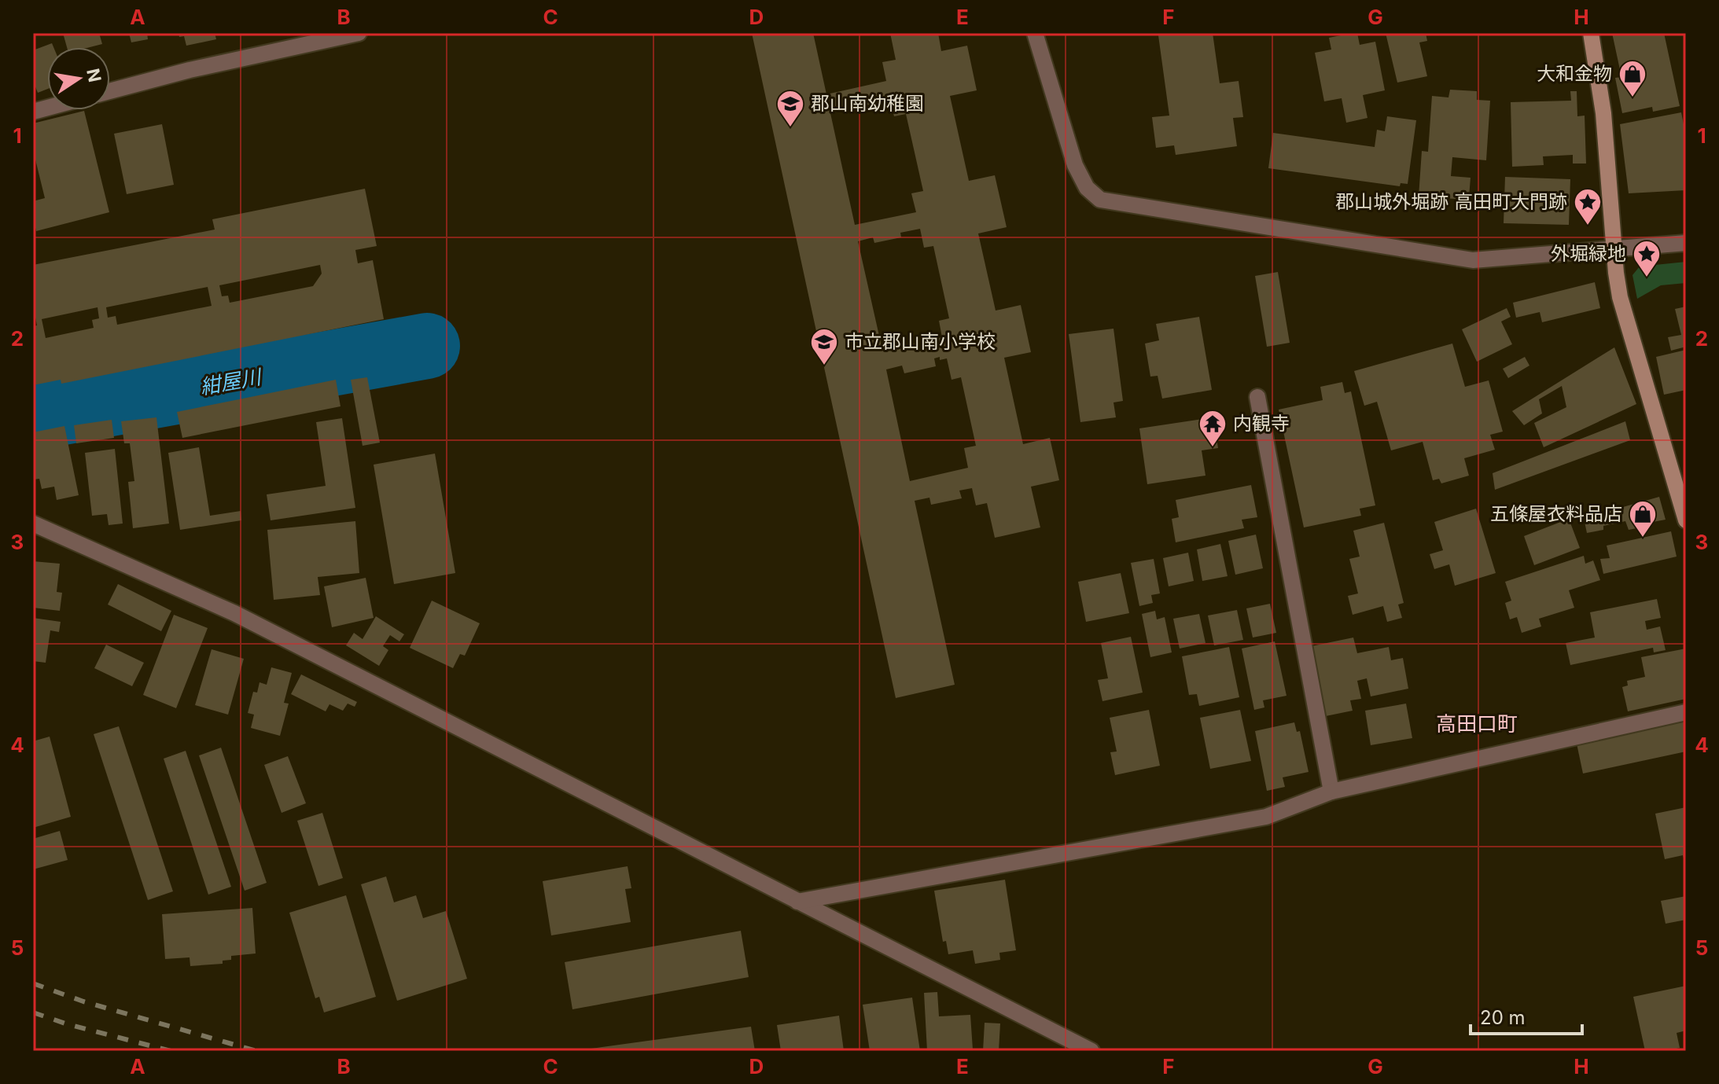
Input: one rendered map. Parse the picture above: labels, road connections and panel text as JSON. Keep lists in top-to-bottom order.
{
  "districts": ["高田口町"],
  "water": ["紺屋川"],
  "places": {
    "shop": ["大和金物", "五條屋衣料品店"],
    "school or university": ["郡山南幼稚園", "市立郡山南小学校"],
    "place": ["郡山城外堀跡 高田町大門跡", "外堀緑地"],
    "temple": ["内観寺"]
  },
  "scale_bar": "20 m",
  "north": "right",
  "grid": {
    "columns": [
      "A",
      "B",
      "C",
      "D",
      "E",
      "F",
      "G",
      "H"
    ],
    "rows": [
      "1",
      "2",
      "3",
      "4",
      "5"
    ]
  }
}
